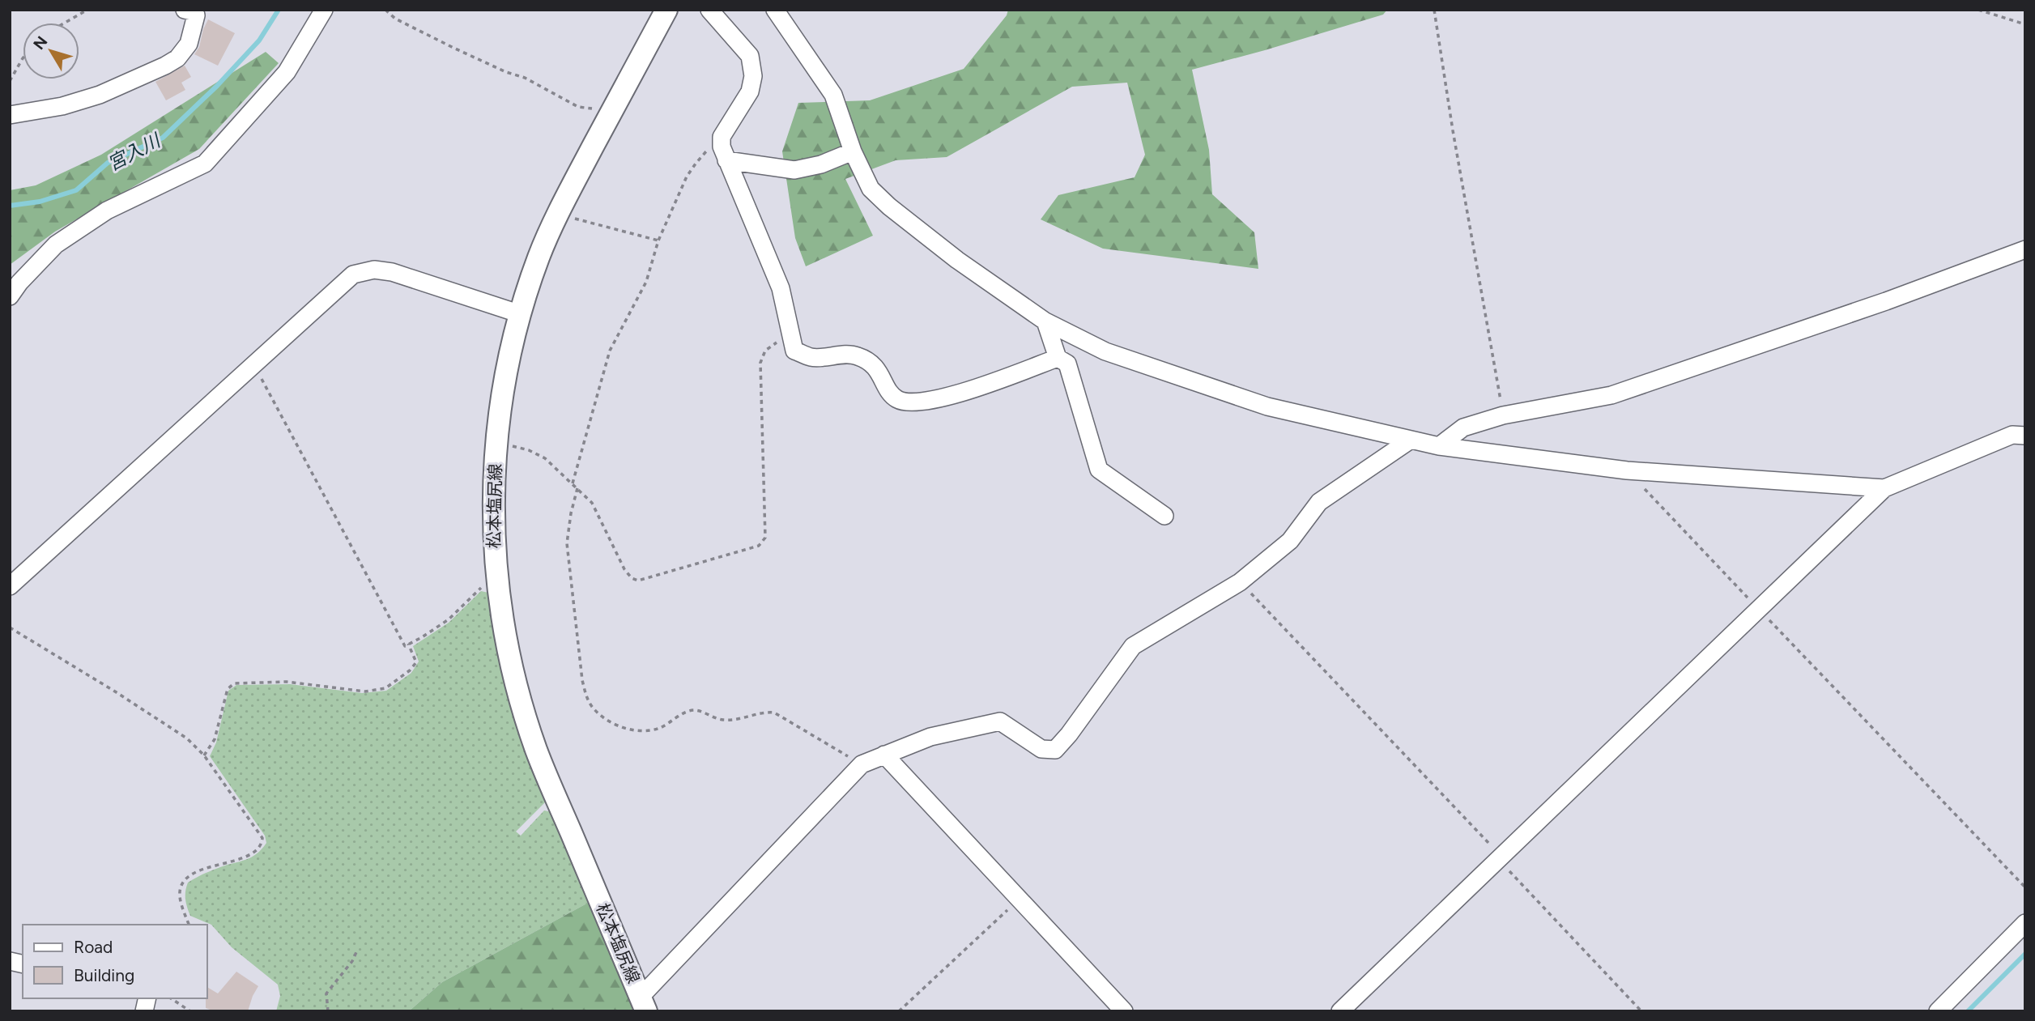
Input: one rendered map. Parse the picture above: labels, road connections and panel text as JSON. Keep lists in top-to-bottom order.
{
  "streets": {
    "main road": ["松本塩尻線"]
  },
  "water": ["宮入川"],
  "legend": ["Road", "Building"],
  "north": "top left"
}
